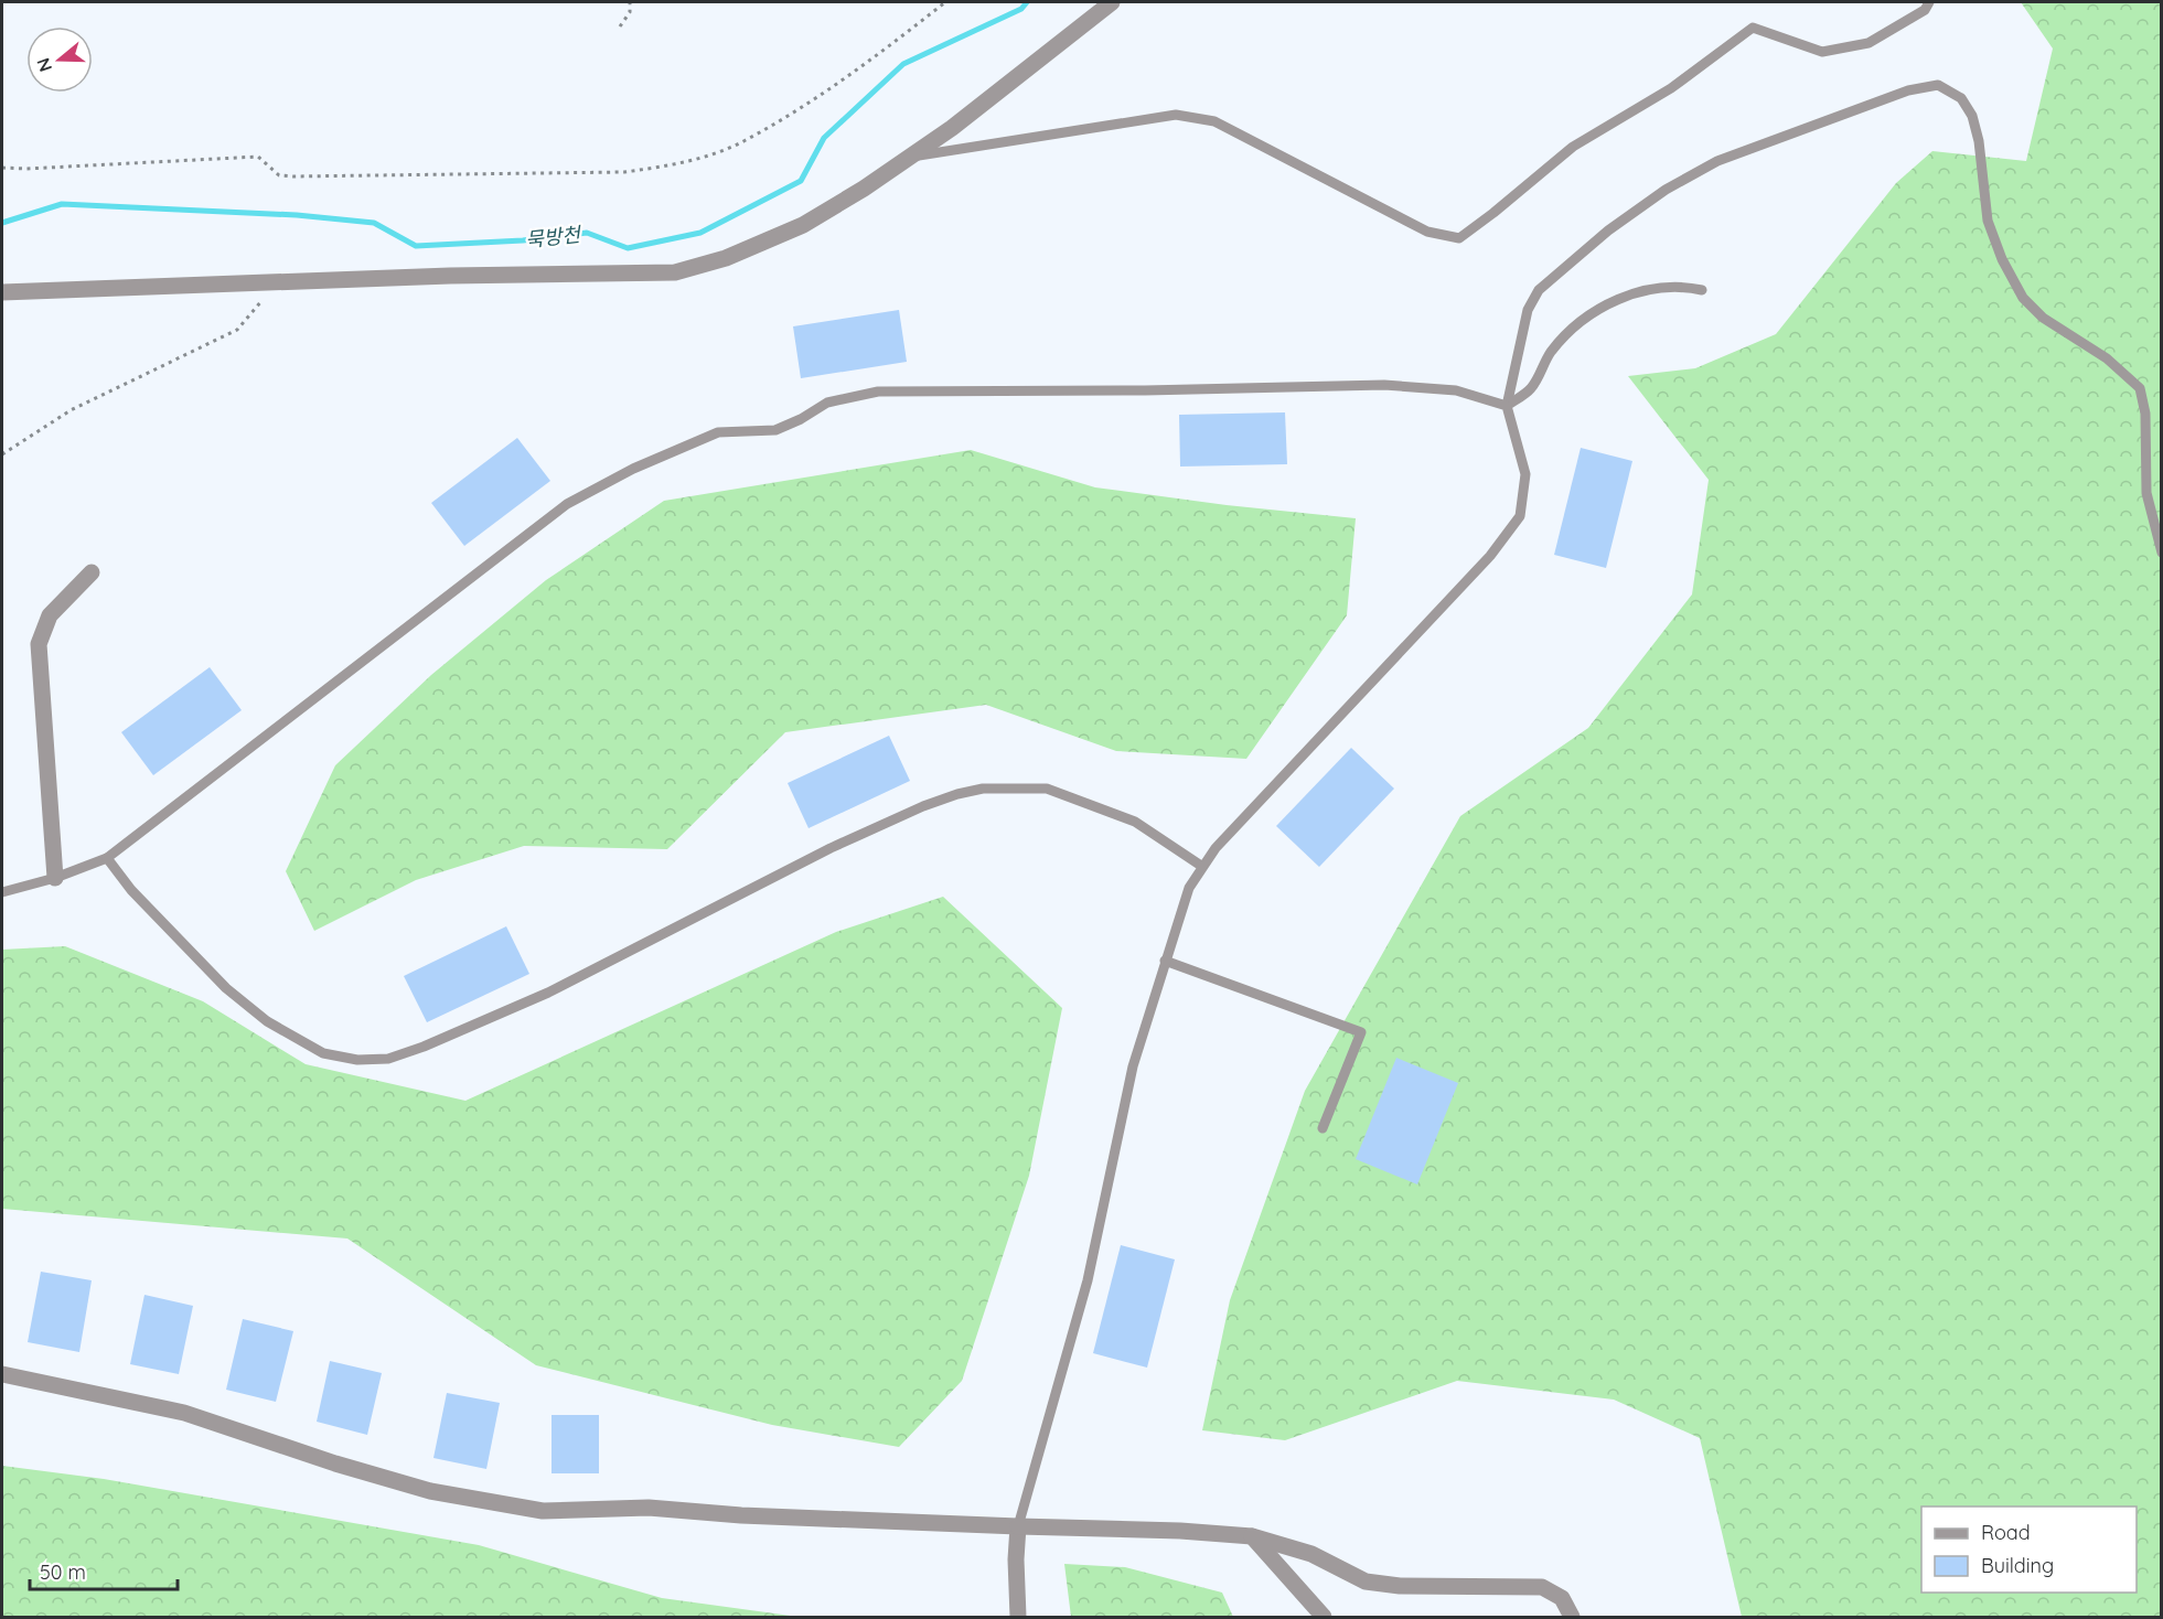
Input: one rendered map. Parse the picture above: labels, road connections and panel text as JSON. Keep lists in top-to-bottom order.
{
  "water": ["묵방천"],
  "legend": ["Road", "Building"],
  "scale_bar": "50 m",
  "north": "left"
}
